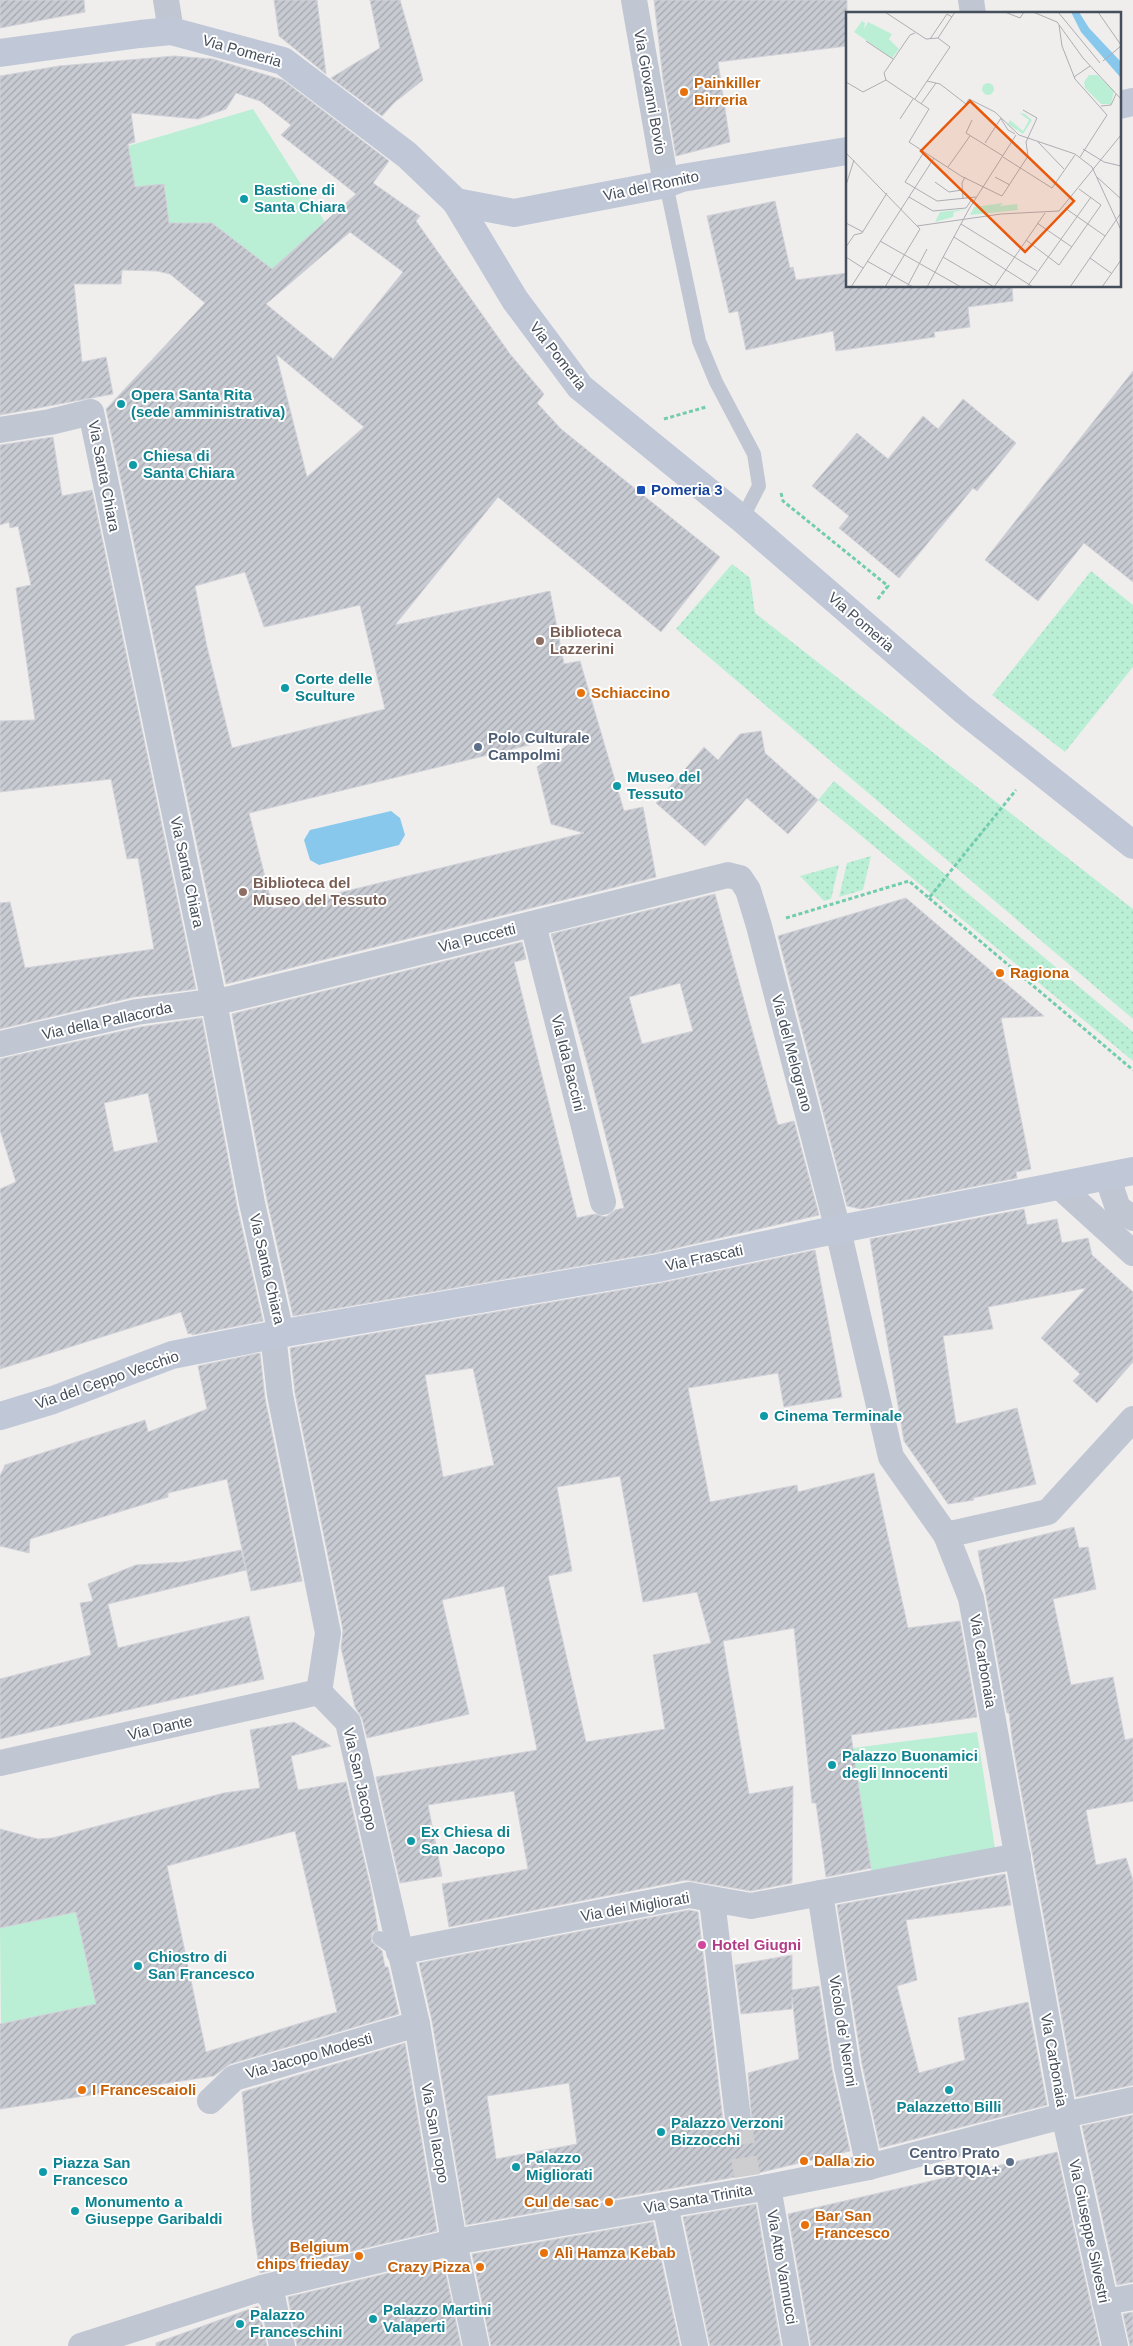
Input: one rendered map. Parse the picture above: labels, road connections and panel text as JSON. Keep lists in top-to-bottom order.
{
  "streets": {
    "street": [
      "Via Pomeria",
      "Via Giovanni Bovio",
      "Via del Romito",
      "Via Santa Chiara",
      "Via Puccetti",
      "Via della Pallacorda",
      "Via del Melograno",
      "Via Ida Baccini",
      "Via Frascati",
      "Via del Ceppo Vecchio",
      "Via Carbonaia",
      "Via Dante",
      "Via San Jacopo",
      "Via dei Migliorati",
      "Vicolo de' Neroni",
      "Via Jacopo Modesti",
      "Via San Iacopo",
      "Via Santa Trinita",
      "Via Giuseppe Silvestri",
      "Via Atto Vannucci"
    ]
  },
  "crossings": [
    ["Via Pomeria", "Via del Romito"],
    ["Via Giovanni Bovio", "Via del Romito"],
    ["Via Santa Chiara", "Via Puccetti"],
    ["Via Santa Chiara", "Via della Pallacorda"],
    ["Via Santa Chiara", "Via Frascati"],
    ["Via Santa Chiara", "Via del Ceppo Vecchio"],
    ["Via Puccetti", "Via della Pallacorda"],
    ["Via Puccetti", "Via del Melograno"],
    ["Via Puccetti", "Via Ida Baccini"],
    ["Via del Melograno", "Via Frascati"],
    ["Via del Melograno", "Via Carbonaia"],
    ["Via Frascati", "Via del Ceppo Vecchio"],
    ["Via Frascati", "Via Carbonaia"],
    ["Via Carbonaia", "Via dei Migliorati"],
    ["Via Carbonaia", "Via Santa Trinita"],
    ["Via Carbonaia", "Via Giuseppe Silvestri"],
    ["Via Dante", "Via San Jacopo"],
    ["Via San Jacopo", "Via dei Migliorati"],
    ["Via San Jacopo", "Via Jacopo Modesti"],
    ["Via San Jacopo", "Via San Iacopo"],
    ["Via dei Migliorati", "Vicolo de' Neroni"],
    ["Vicolo de' Neroni", "Via Santa Trinita"],
    ["Via Jacopo Modesti", "Via San Iacopo"],
    ["Via San Iacopo", "Via Santa Trinita"],
    ["Via Santa Trinita", "Via Giuseppe Silvestri"],
    ["Via Santa Trinita", "Via Atto Vannucci"]
  ],
  "places": {
    "other": [
      "Painkiller Birreria",
      "Bastione di Santa Chiara",
      "Opera Santa Rita (sede amministrativa)",
      "Chiesa di Santa Chiara",
      "Biblioteca Lazzerini",
      "Corte delle Sculture",
      "Schiaccino",
      "Polo Culturale Campolmi",
      "Museo del Tessuto",
      "Biblioteca del Museo del Tessuto",
      "Ragiona",
      "Cinema Terminale",
      "Palazzo Buonamici degli Innocenti",
      "Ex Chiesa di San Jacopo",
      "Hotel Giugni",
      "Chiostro di San Francesco",
      "I Francescaioli",
      "Palazzetto Billi",
      "Palazzo Verzoni Bizzocchi",
      "Dalla zio",
      "Centro Prato LGBTQIA+",
      "Palazzo Migliorati",
      "Piazza San Francesco",
      "Cul de sac",
      "Monumento a Giuseppe Garibaldi",
      "Bar San Francesco",
      "Alì Hamza Kebab",
      "Belgium chips frieday",
      "Crazy Pizza",
      "Palazzo Martini Valaperti",
      "Palazzo Franceschini"
    ],
    "transit": ["Pomeria 3"]
  }
}
